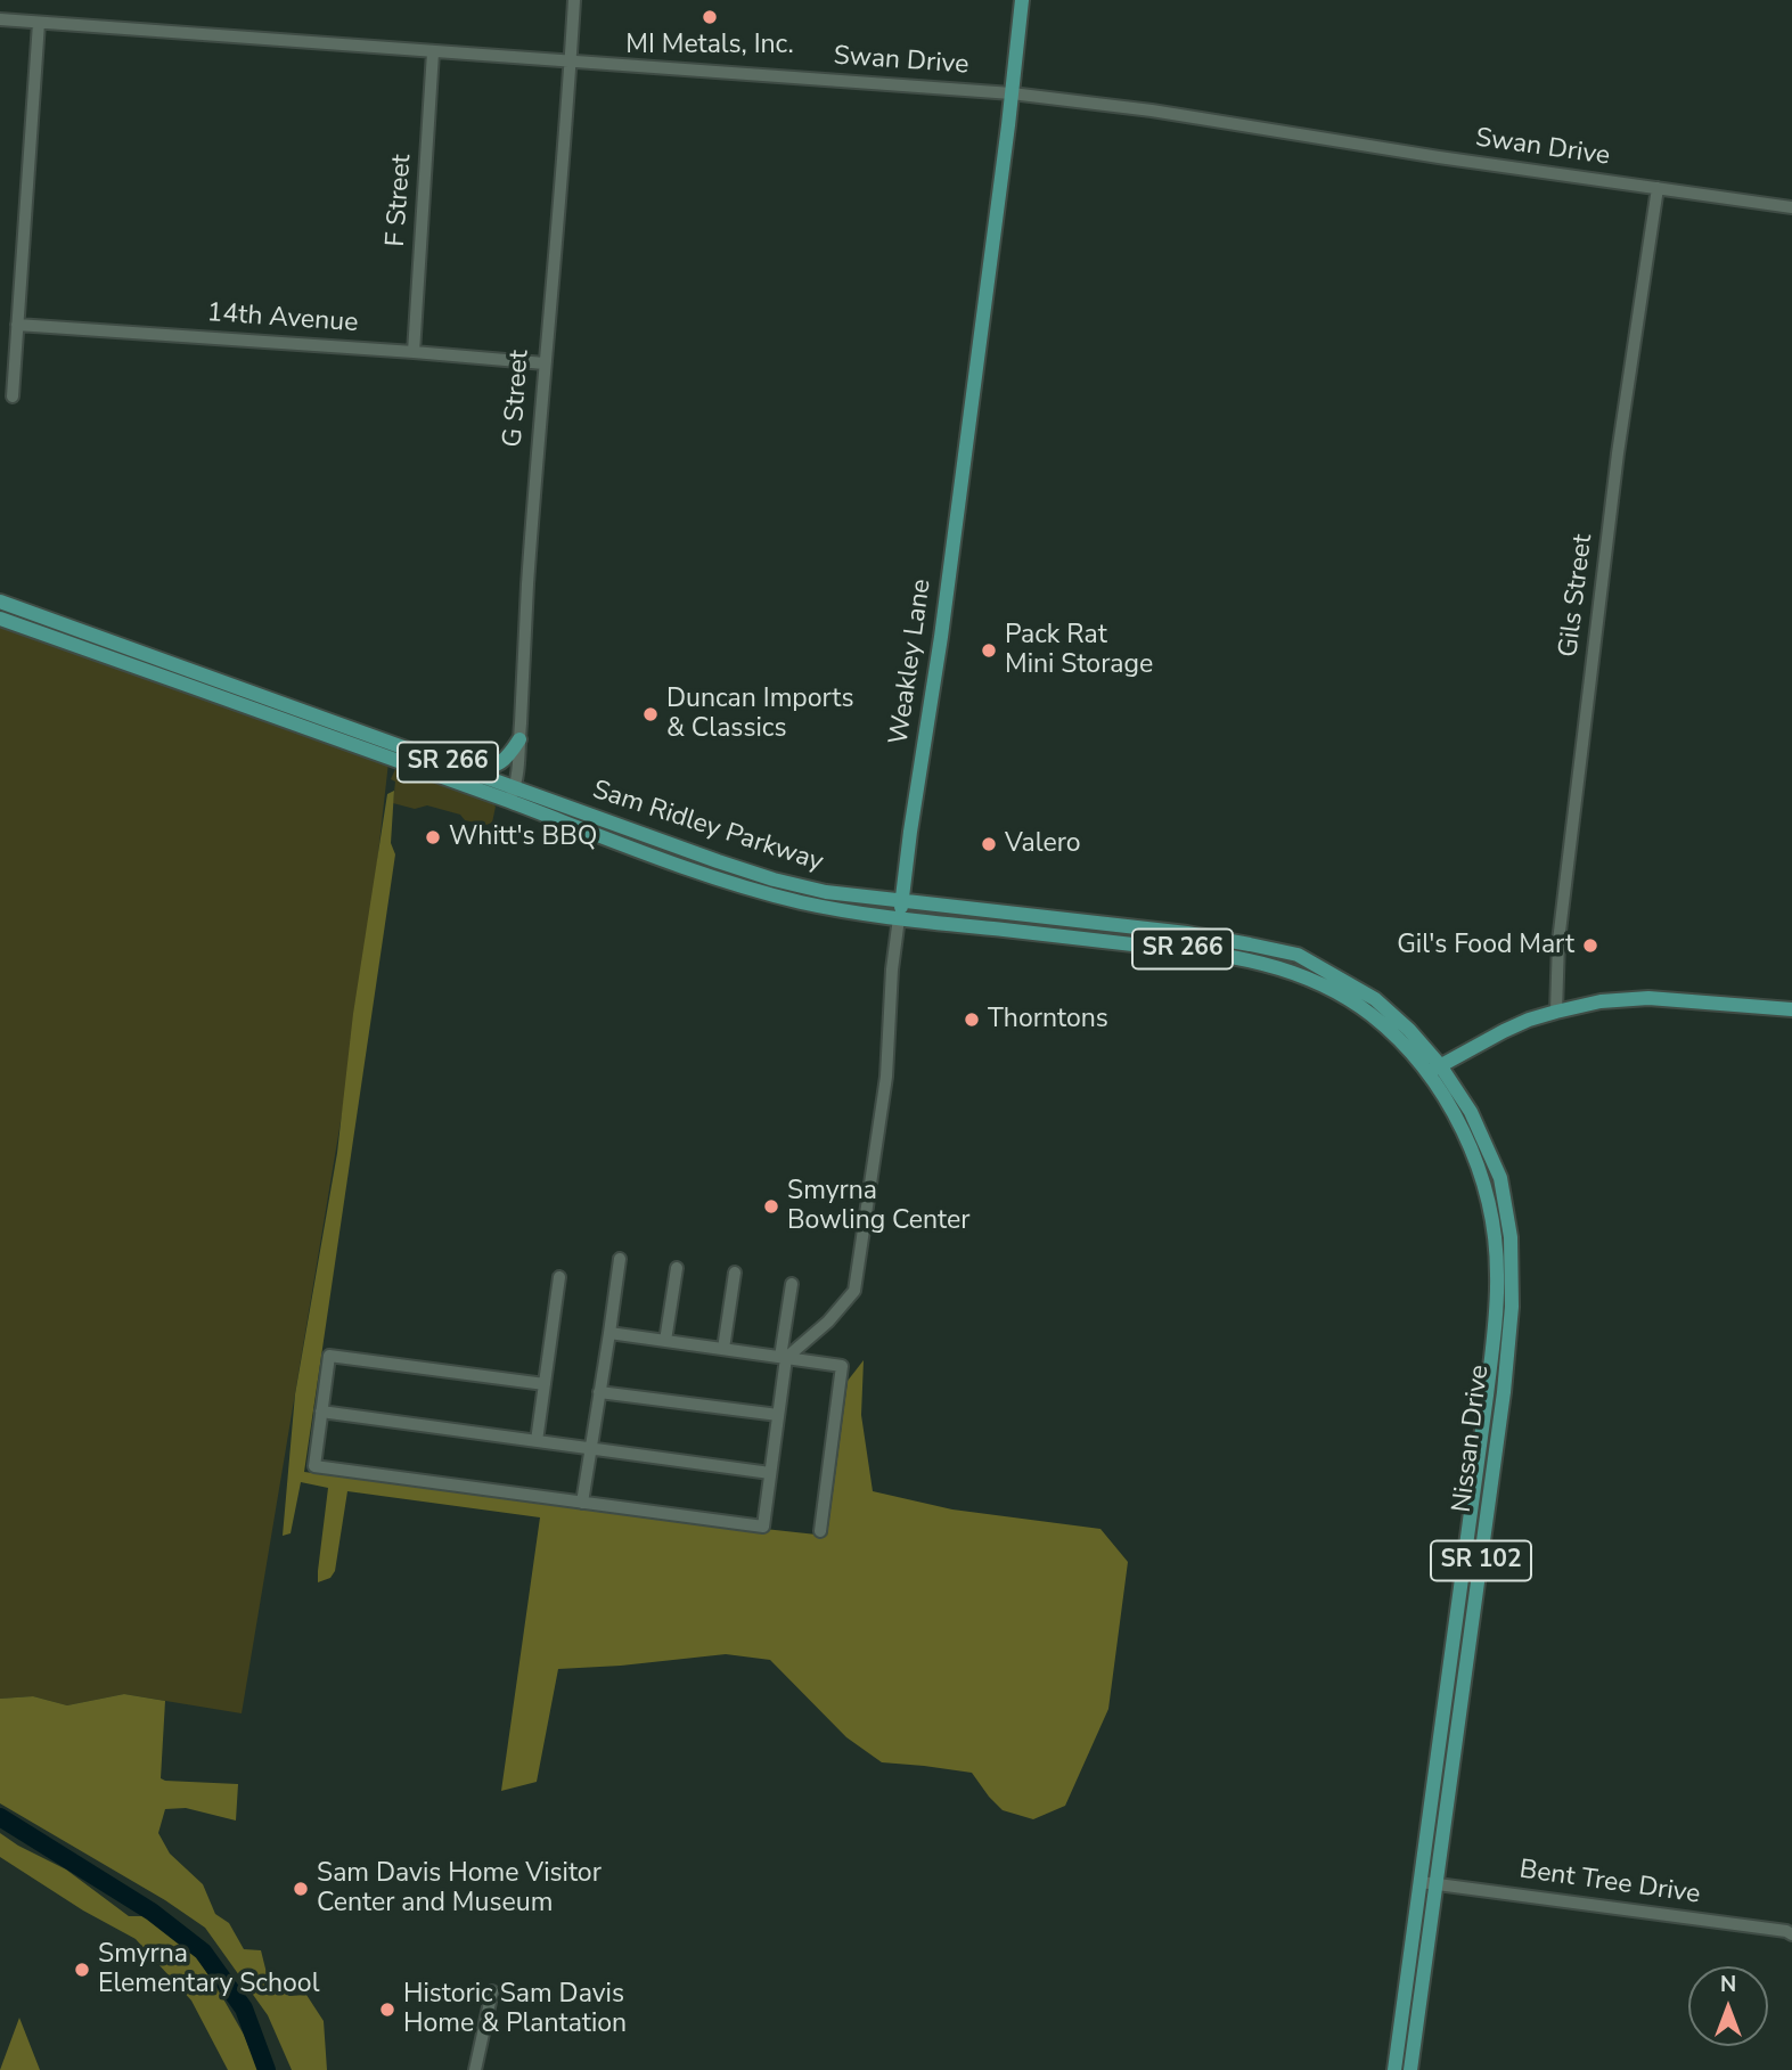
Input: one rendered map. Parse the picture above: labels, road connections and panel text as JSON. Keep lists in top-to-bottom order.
{
  "streets": {
    "main road": [
      "Weakley Lane",
      "SR 266",
      "Sam Ridley Parkway",
      "Nissan Drive",
      "SR 102"
    ],
    "street": [
      "Swan Drive",
      "F Street",
      "14th Avenue",
      "G Street",
      "Gils Street",
      "Bent Tree Drive"
    ]
  },
  "crossings": [
    ["Swan Drive", "F Street"],
    ["Swan Drive", "G Street"],
    ["Swan Drive", "Gils Street"],
    ["Swan Drive", "Weakley Lane"],
    ["F Street", "14th Avenue"],
    ["14th Avenue", "G Street"],
    ["G Street", "Sam Ridley Parkway"],
    ["Weakley Lane", "Sam Ridley Parkway"],
    ["Sam Ridley Parkway", "Nissan Drive"],
    ["Nissan Drive", "Bent Tree Drive"]
  ],
  "places": [
    "MI Metals, Inc.",
    "Pack Rat Mini Storage",
    "Duncan Imports & Classics",
    "Whitt's BBQ",
    "Valero",
    "Gil's Food Mart",
    "Thorntons",
    "Smyrna Bowling Center",
    "Sam Davis Home Visitor Center and Museum",
    "Smyrna Elementary School",
    "Historic Sam Davis Home & Plantation"
  ],
  "north": "top"
}
